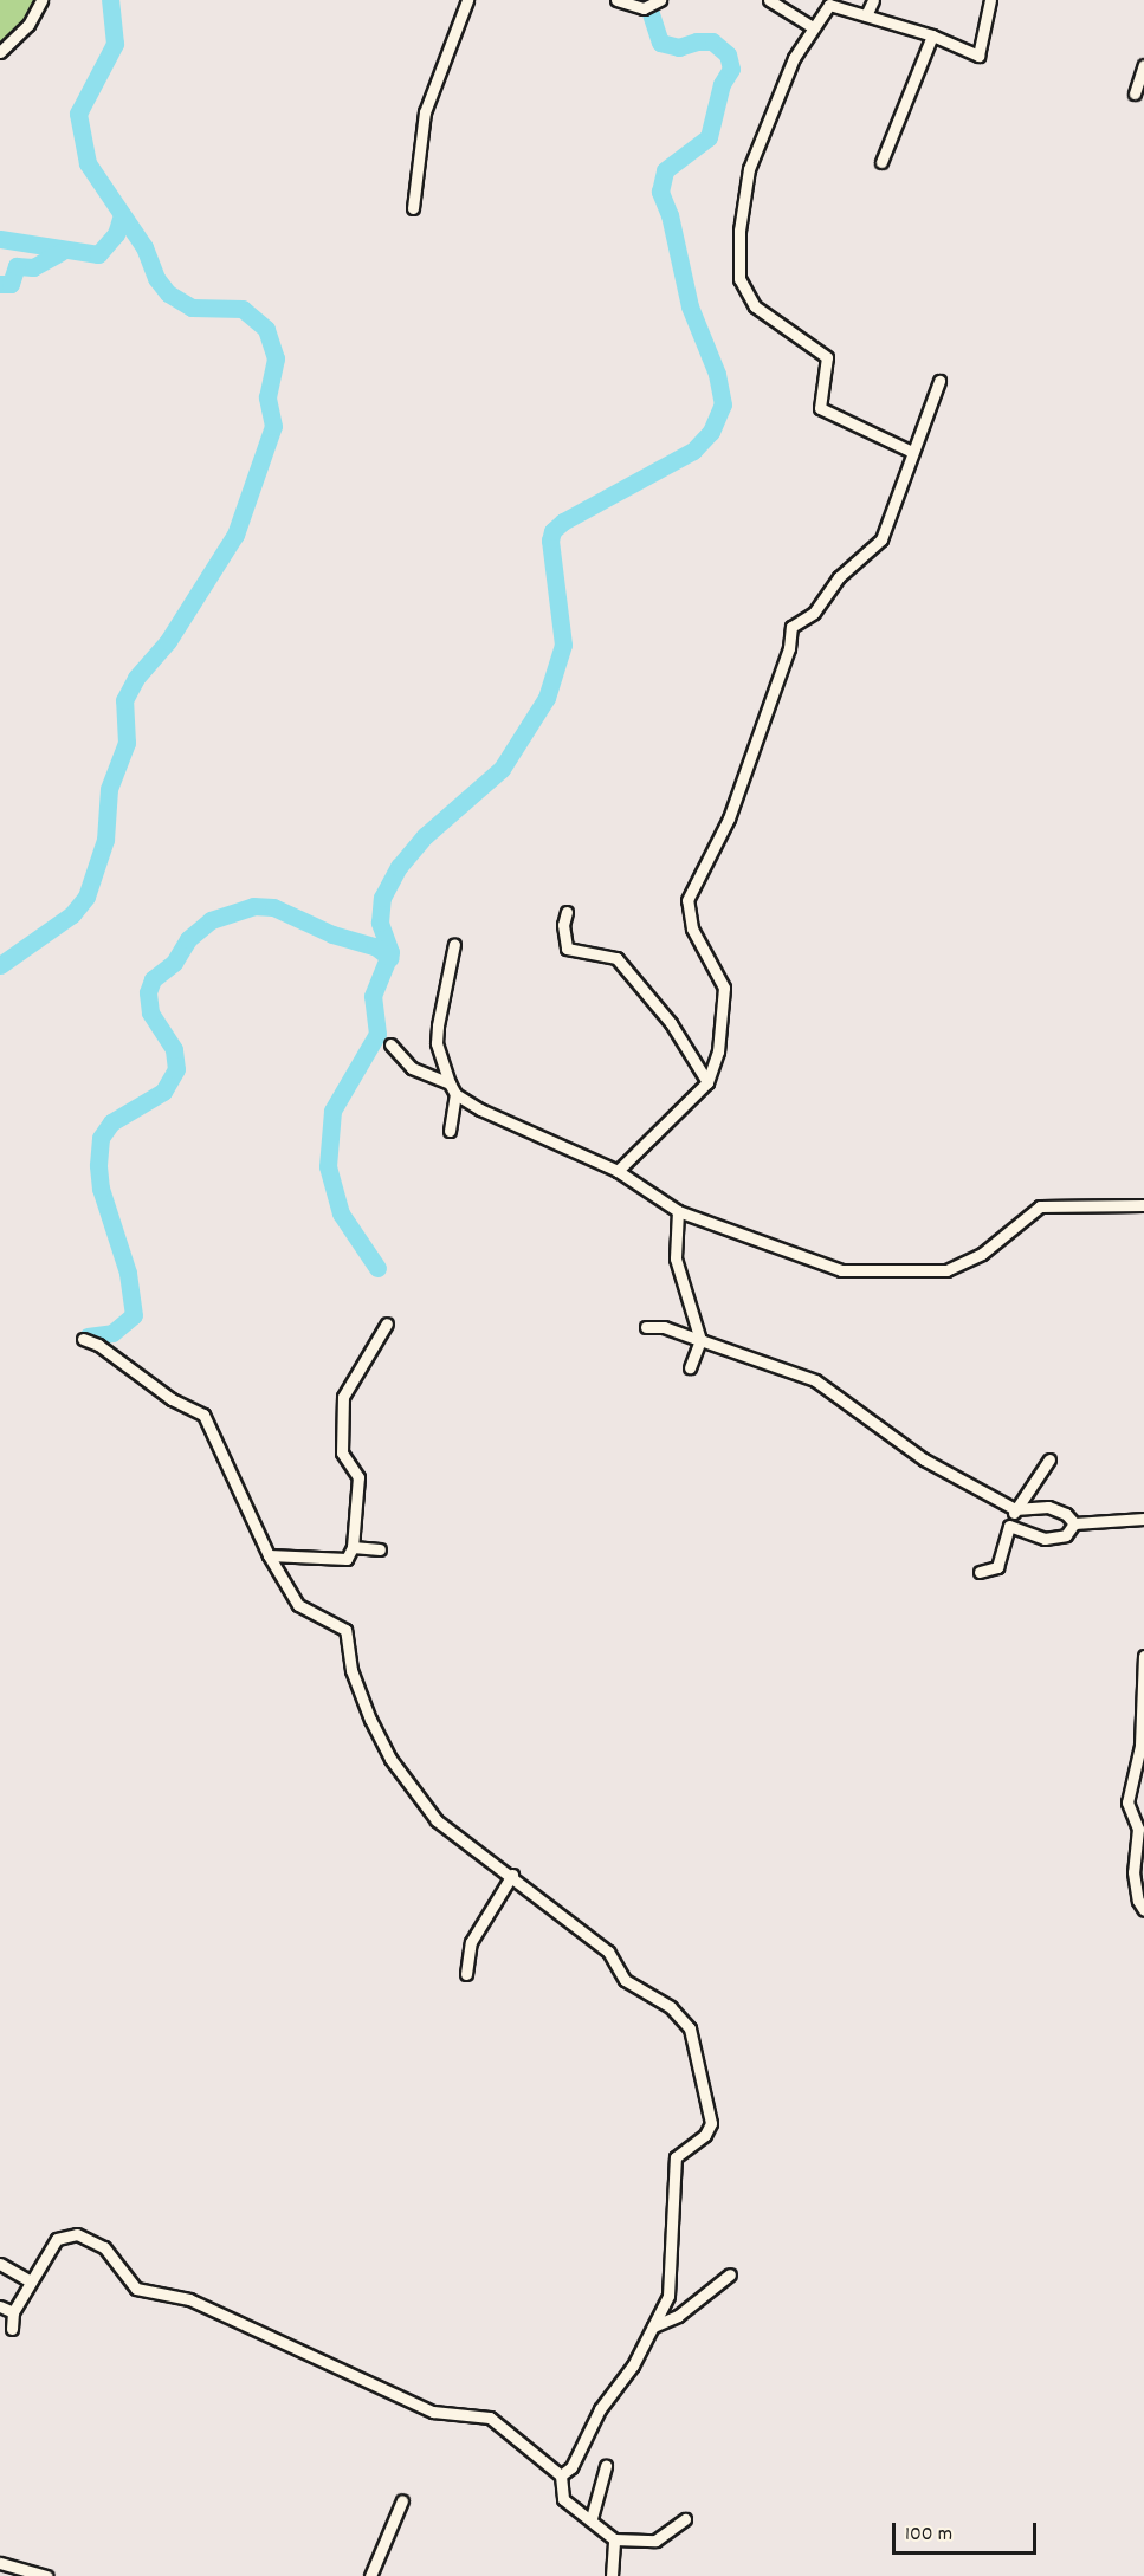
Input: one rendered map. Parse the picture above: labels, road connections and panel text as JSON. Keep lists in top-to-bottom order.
{
  "scale_bar": "100 m"
}
